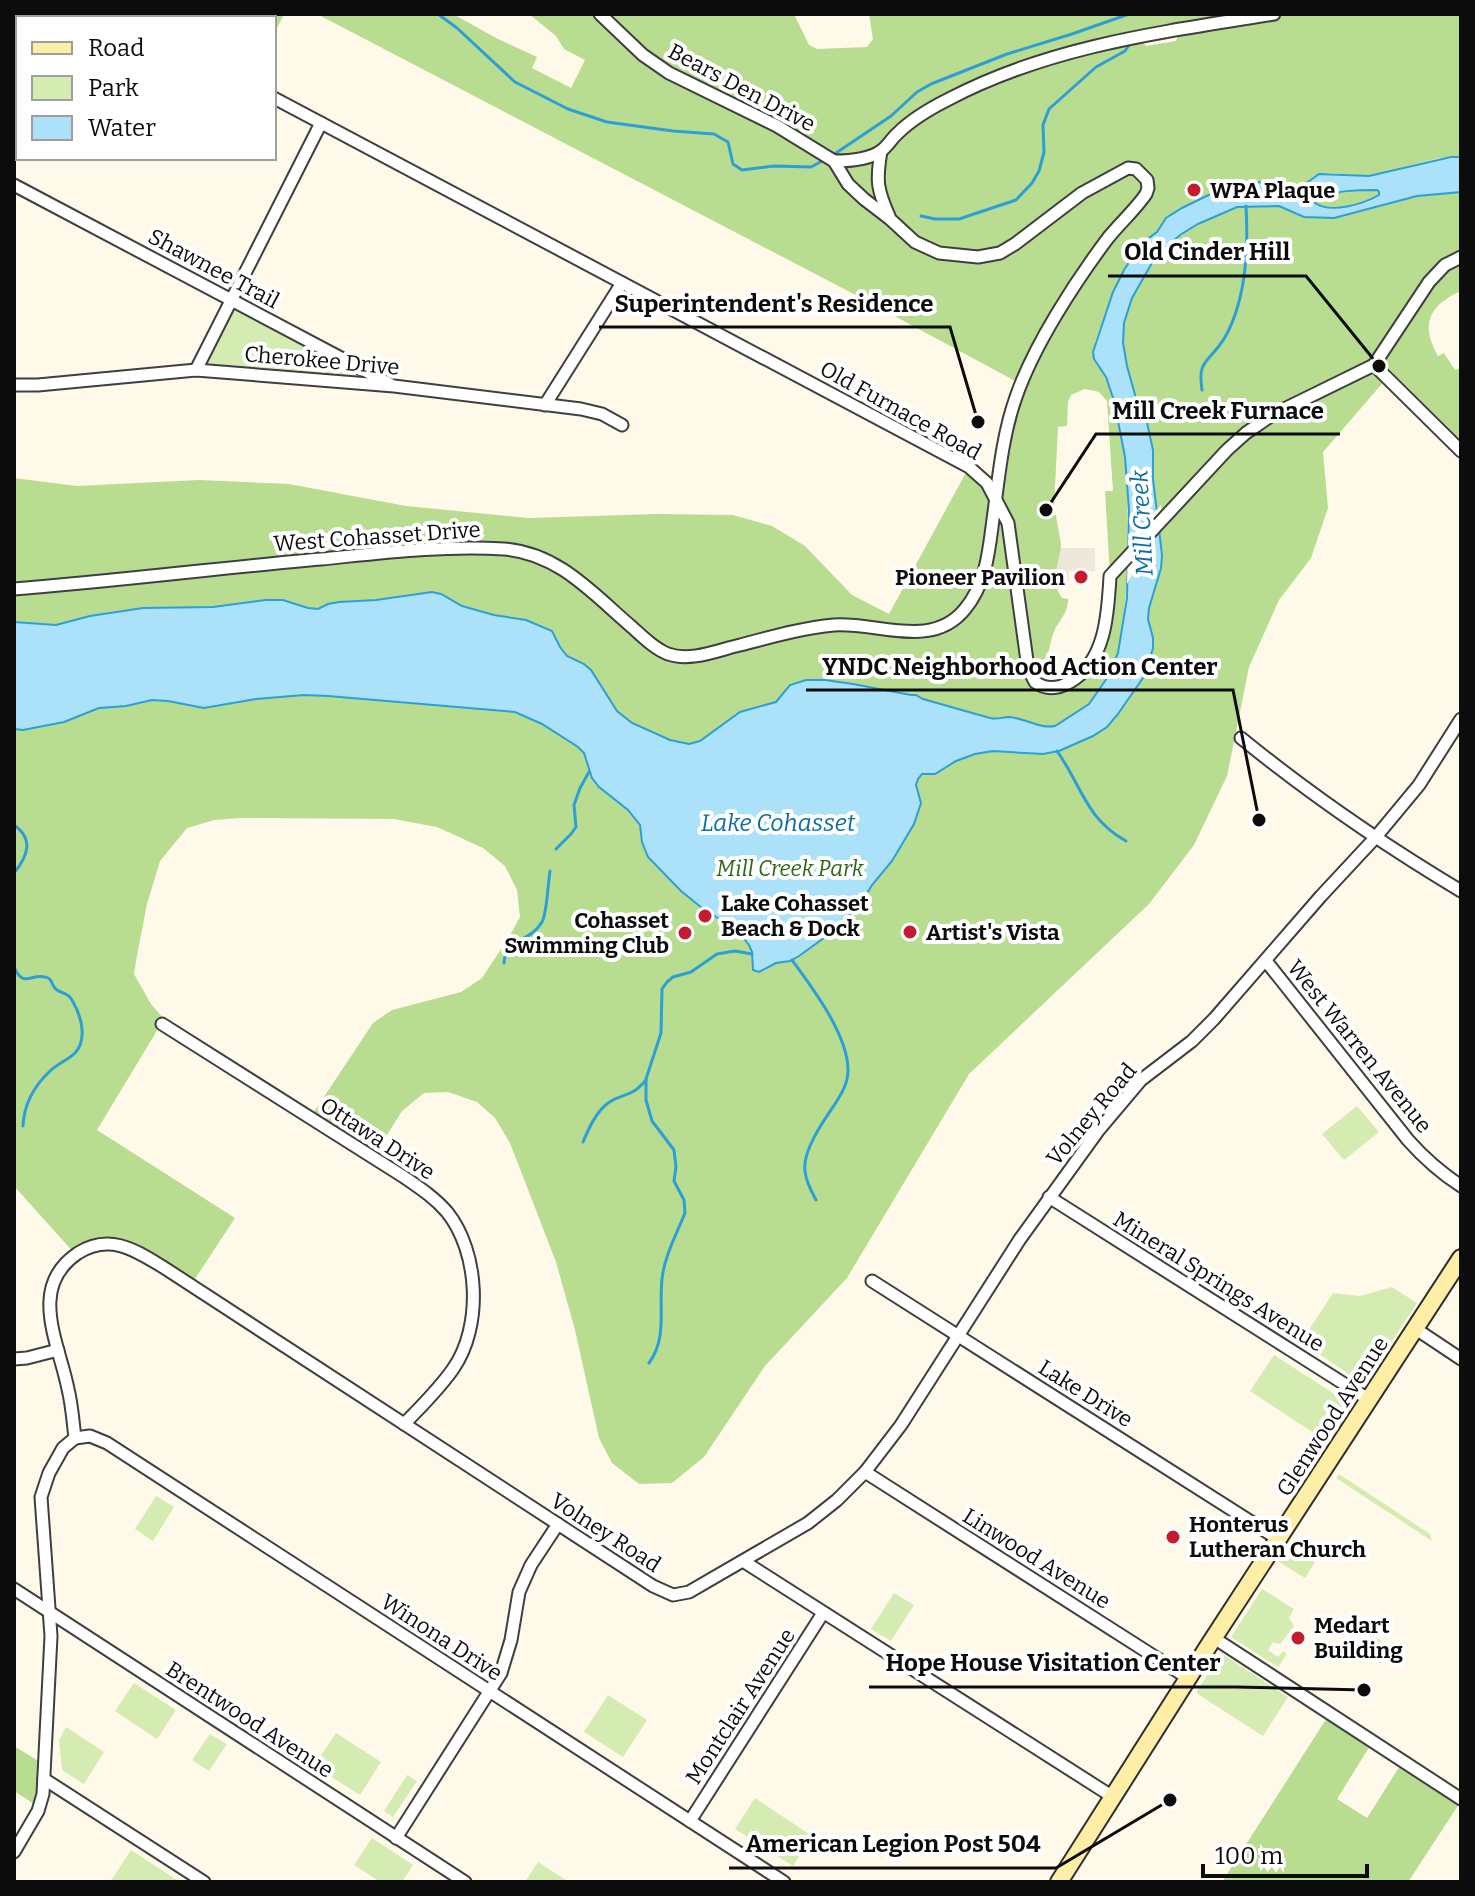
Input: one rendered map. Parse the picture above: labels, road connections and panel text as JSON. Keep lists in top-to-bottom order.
{
  "streets": {
    "main road": ["Glenwood Avenue"],
    "street": [
      "Bears Den Drive",
      "Shawnee Trail",
      "Cherokee Drive",
      "Old Furnace Road",
      "West Cohasset Drive",
      "West Warren Avenue",
      "Volney Road",
      "Ottawa Drive",
      "Mineral Springs Avenue",
      "Lake Drive",
      "Linwood Avenue",
      "Winona Drive",
      "Montclair Avenue",
      "Brentwood Avenue"
    ]
  },
  "crossings": [
    ["Shawnee Trail", "Cherokee Drive"],
    ["Old Furnace Road", "West Cohasset Drive"],
    ["West Warren Avenue", "Volney Road"],
    ["Volney Road", "Ottawa Drive"],
    ["Volney Road", "Mineral Springs Avenue"],
    ["Volney Road", "Lake Drive"],
    ["Volney Road", "Linwood Avenue"],
    ["Volney Road", "Winona Drive"],
    ["Mineral Springs Avenue", "Glenwood Avenue"],
    ["Lake Drive", "Glenwood Avenue"],
    ["Glenwood Avenue", "Linwood Avenue"],
    ["Winona Drive", "Montclair Avenue"]
  ],
  "water": ["Mill Creek", "Lake Cohasset"],
  "parks": ["Mill Creek Park"],
  "places": [
    "WPA Plaque",
    "Old Cinder Hill",
    "Superintendent's Residence",
    "Mill Creek Furnace",
    "Pioneer Pavilion",
    "YNDC Neighborhood Action Center",
    "Lake Cohasset Beach & Dock",
    "Artist's Vista",
    "Cohasset Swimming Club",
    "Honterus Lutheran Church",
    "Medart Building",
    "Hope House Visitation Center",
    "American Legion Post 504"
  ],
  "legend": ["Road", "Park", "Water"],
  "scale_bar": "100 m"
}
